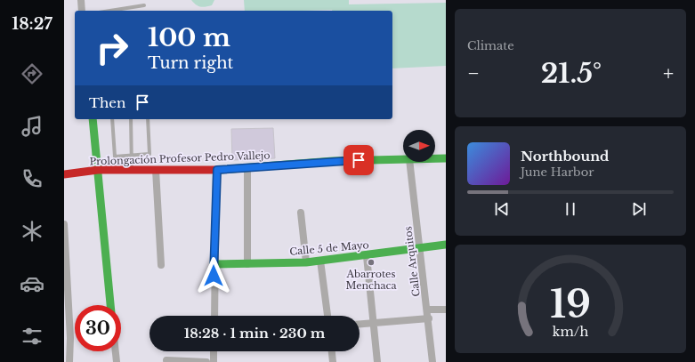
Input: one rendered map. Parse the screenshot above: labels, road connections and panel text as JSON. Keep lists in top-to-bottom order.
{
  "streets": {
    "street": ["Prolongación Profesor Pedro Vallejo", "Calle 5 de Mayo", "Calle Arquitos"]
  },
  "crossings": [
    ["Calle 5 de Mayo", "Calle Arquitos"]
  ],
  "places": ["Abarrotes Menchaca"],
  "north": "right",
  "page": {
    "tabs": "18:27",
    "tile": "Climate",
    "turn": ["100 m", "Turn right"],
    "heat": ["−", "21.5°", "+"],
    "then": "Then",
    "song": ["Northbound", "June Harbor"],
    "limit": "30",
    "trip": "18:28 · 1 min · 230 m",
    "gauge": ["19", "km/h"]
  }
}
